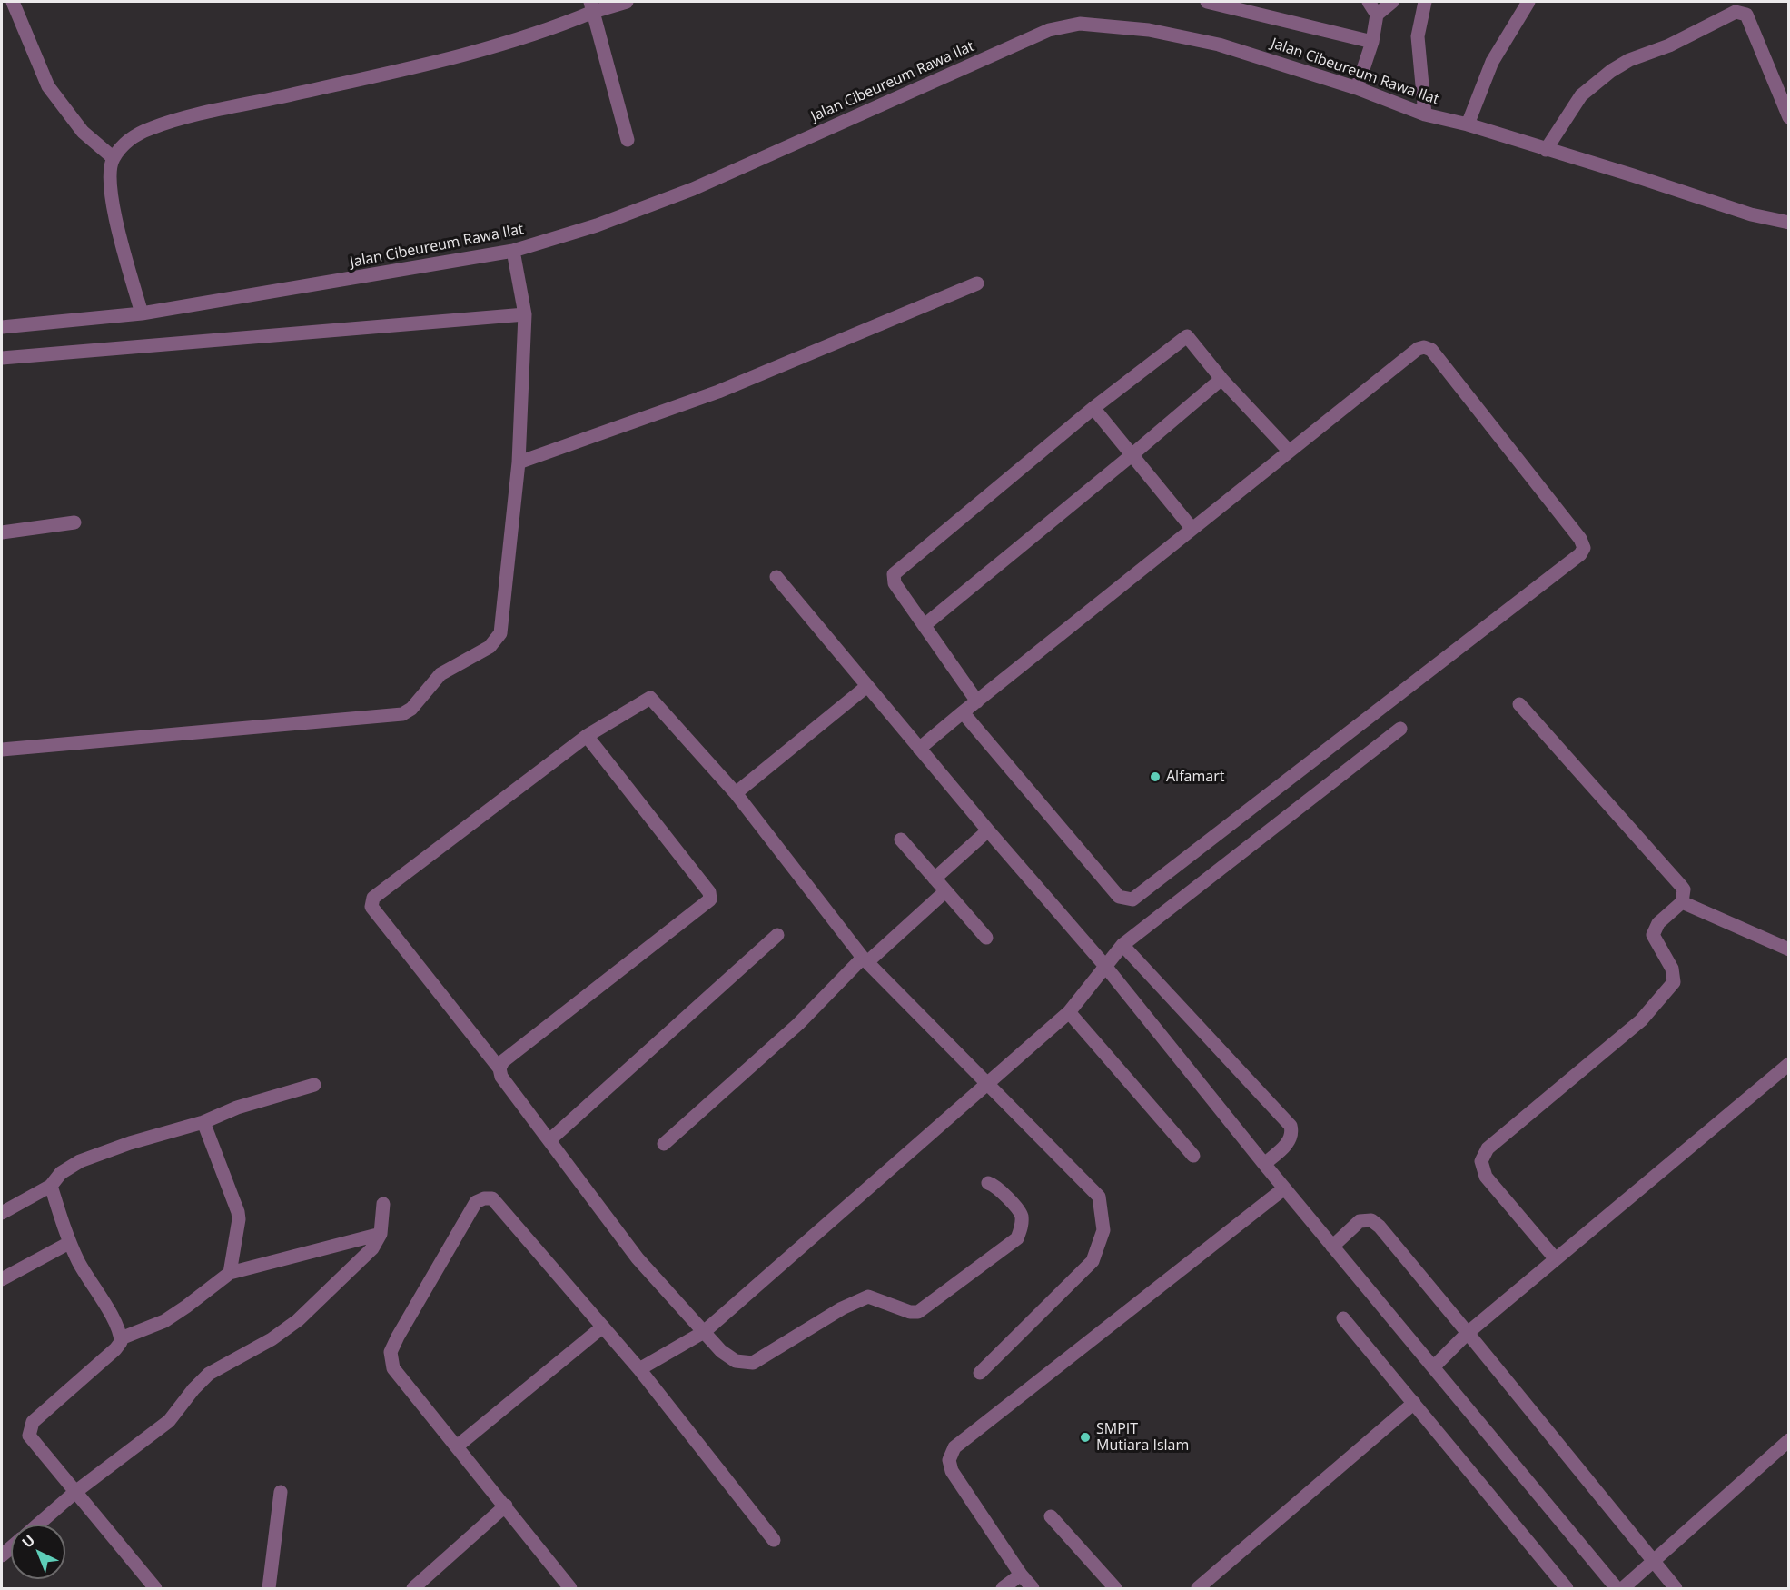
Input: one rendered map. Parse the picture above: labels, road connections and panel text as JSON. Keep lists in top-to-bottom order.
{
  "streets": {
    "street": ["Jalan Cibeureum Rawa Ilat"]
  },
  "places": ["Alfamart", "SMPIT Mutiara Islam"],
  "north": "top left"
}
